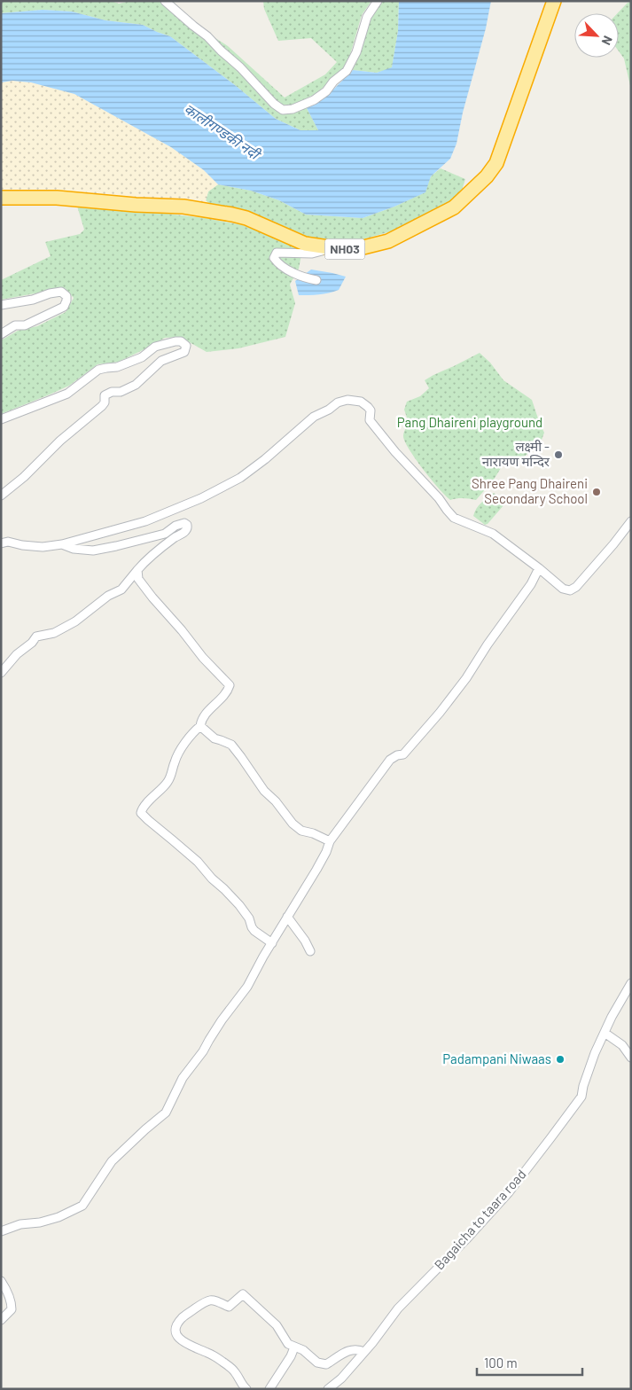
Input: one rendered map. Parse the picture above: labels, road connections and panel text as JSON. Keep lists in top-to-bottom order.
{
  "streets": {
    "highway": ["NH03"],
    "street": ["Bagaicha to taara road"]
  },
  "water": ["कालीगण्डकी नदी"],
  "parks": ["Pang Dhaireni playground"],
  "places": ["लक्ष्मी - नारायण मन्दिर", "Shree Pang Dhaireni Secondary School", "Padampani Niwaas"],
  "scale_bar": "100 m",
  "north": "bottom right"
}
